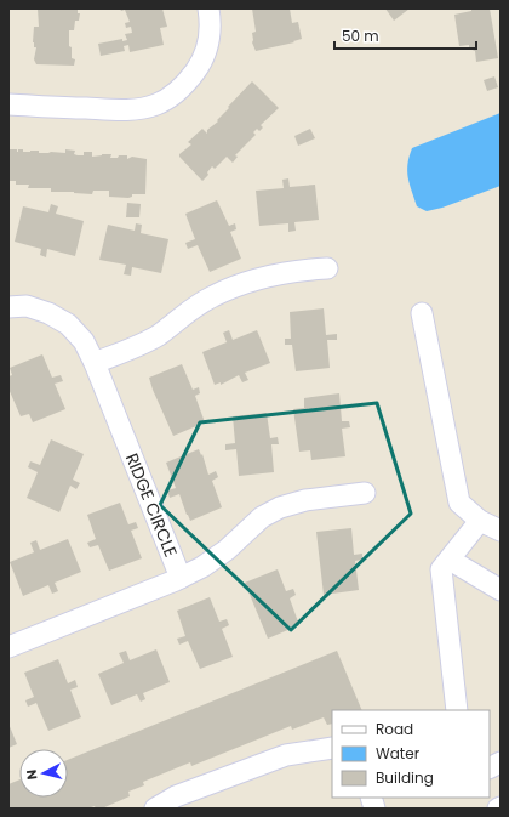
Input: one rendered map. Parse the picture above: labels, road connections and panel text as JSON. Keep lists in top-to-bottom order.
{
  "streets": {
    "street": ["RIDGE CIRCLE"]
  },
  "legend": ["Road", "Water", "Building"],
  "scale_bar": "50 m",
  "north": "left"
}
